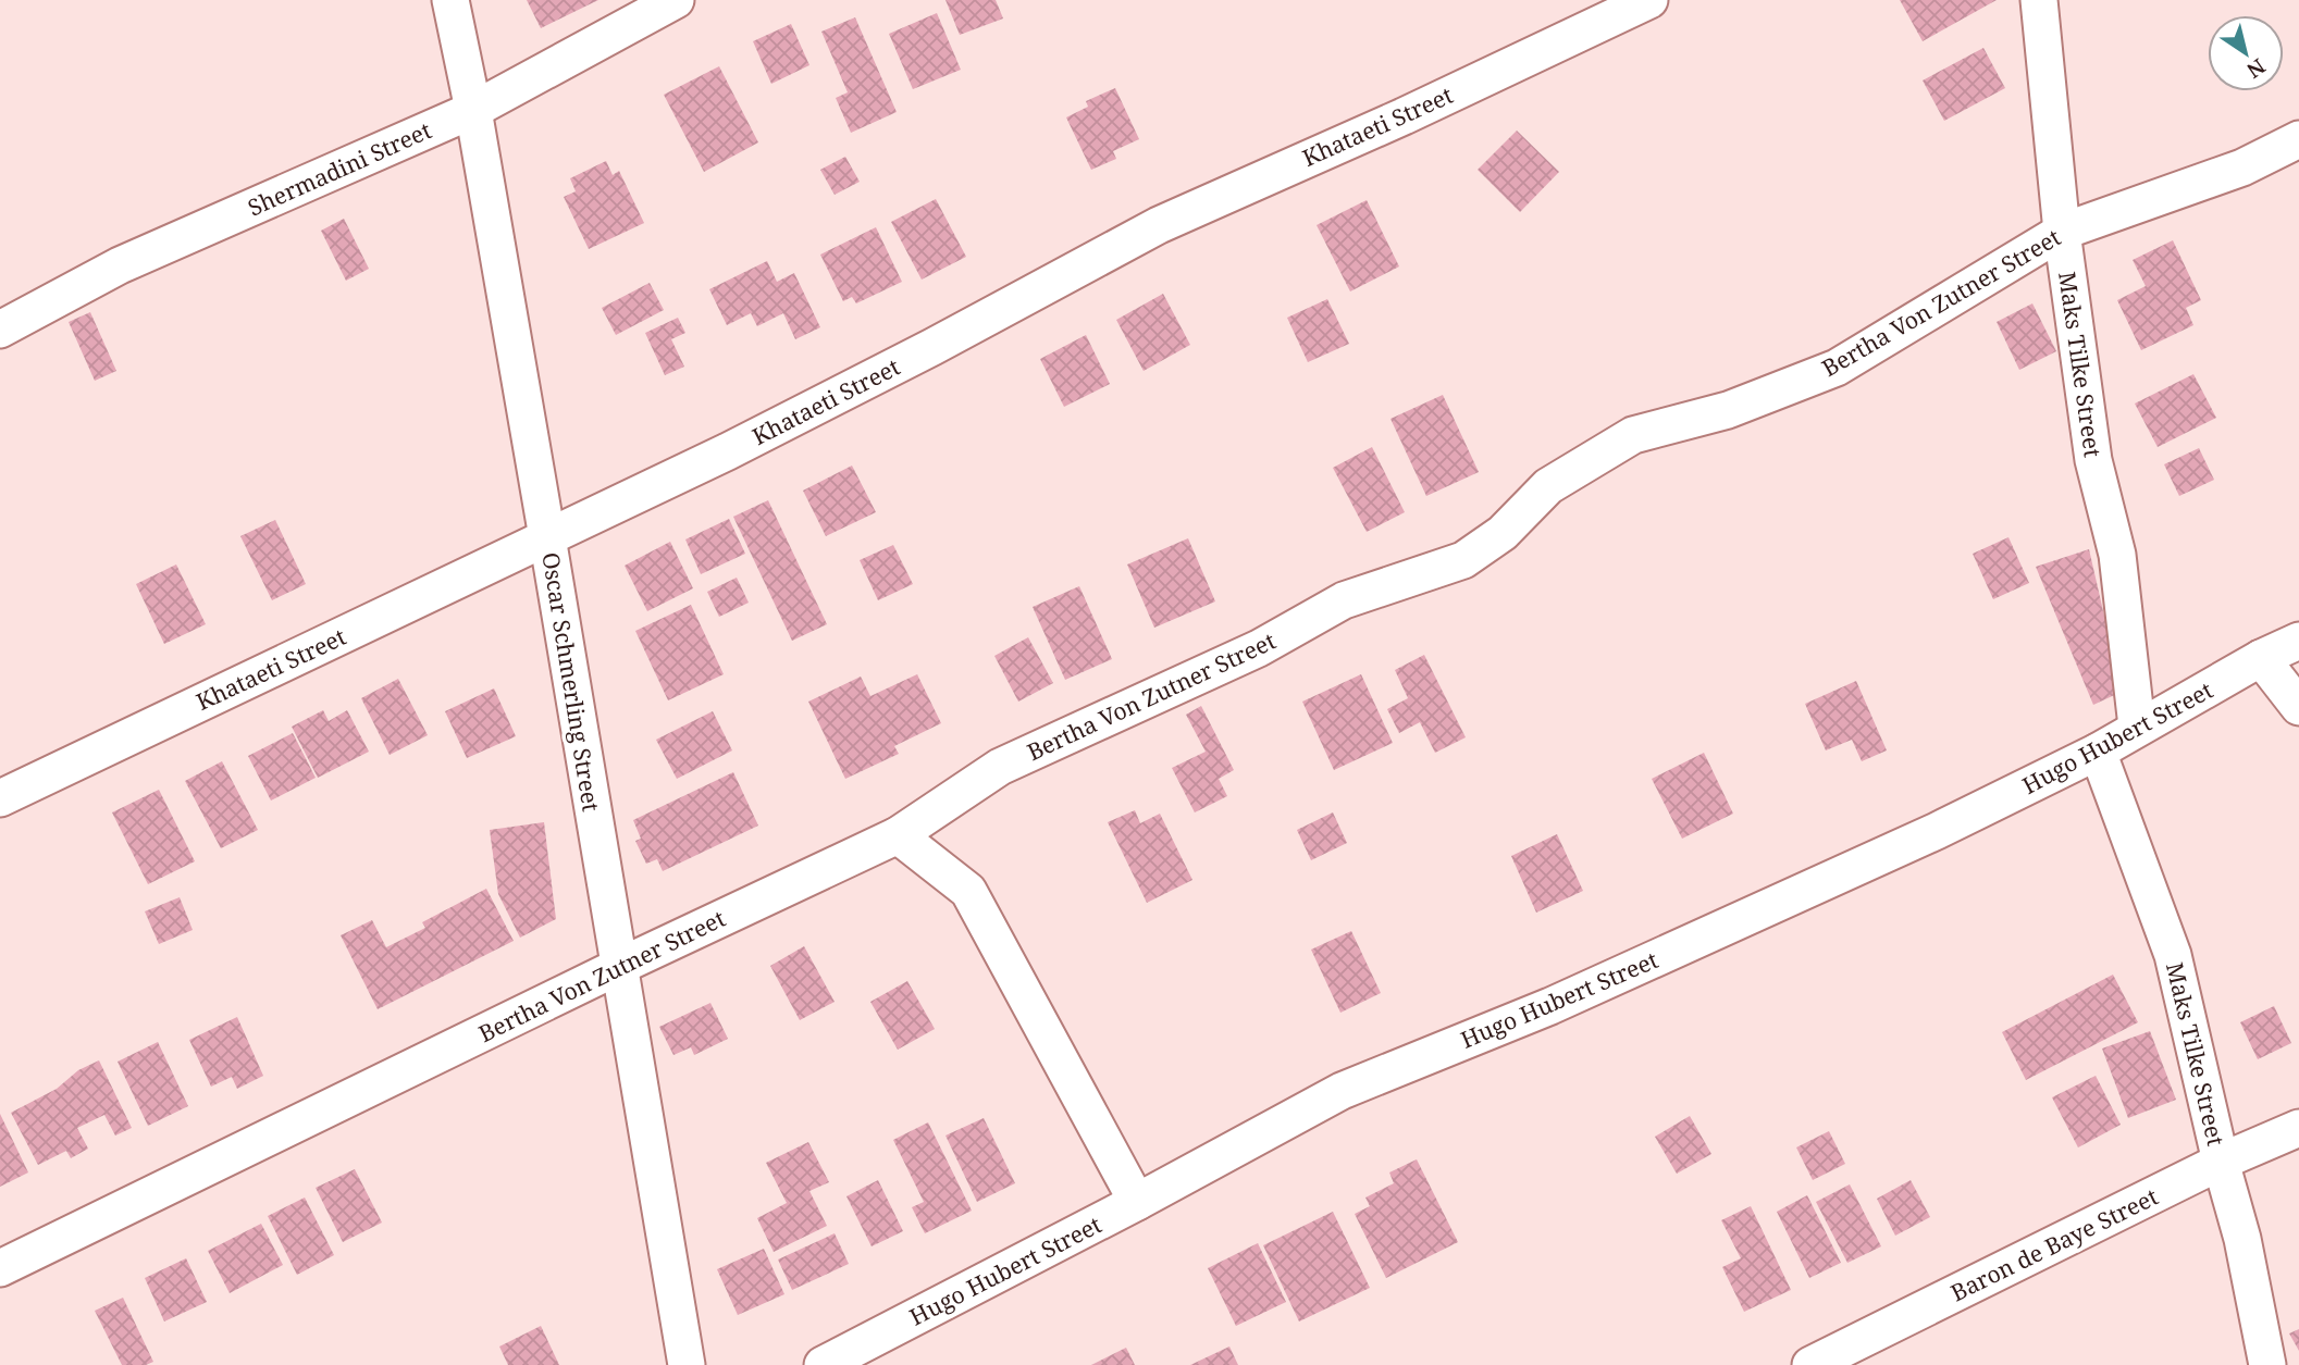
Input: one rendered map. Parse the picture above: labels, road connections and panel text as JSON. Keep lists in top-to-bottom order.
{
  "streets": {
    "street": [
      "Khataeti Street",
      "Shermadini Street",
      "Bertha Von Zutner Street",
      "Maks Tilke Street",
      "Oscar Schmerling Street",
      "Hugo Hubert Street",
      "Baron de Baye Street"
    ]
  },
  "crossings": [
    ["Khataeti Street", "Oscar Schmerling Street"],
    ["Shermadini Street", "Oscar Schmerling Street"],
    ["Bertha Von Zutner Street", "Maks Tilke Street"],
    ["Bertha Von Zutner Street", "Oscar Schmerling Street"],
    ["Maks Tilke Street", "Hugo Hubert Street"],
    ["Maks Tilke Street", "Baron de Baye Street"]
  ],
  "north": "bottom right"
}
